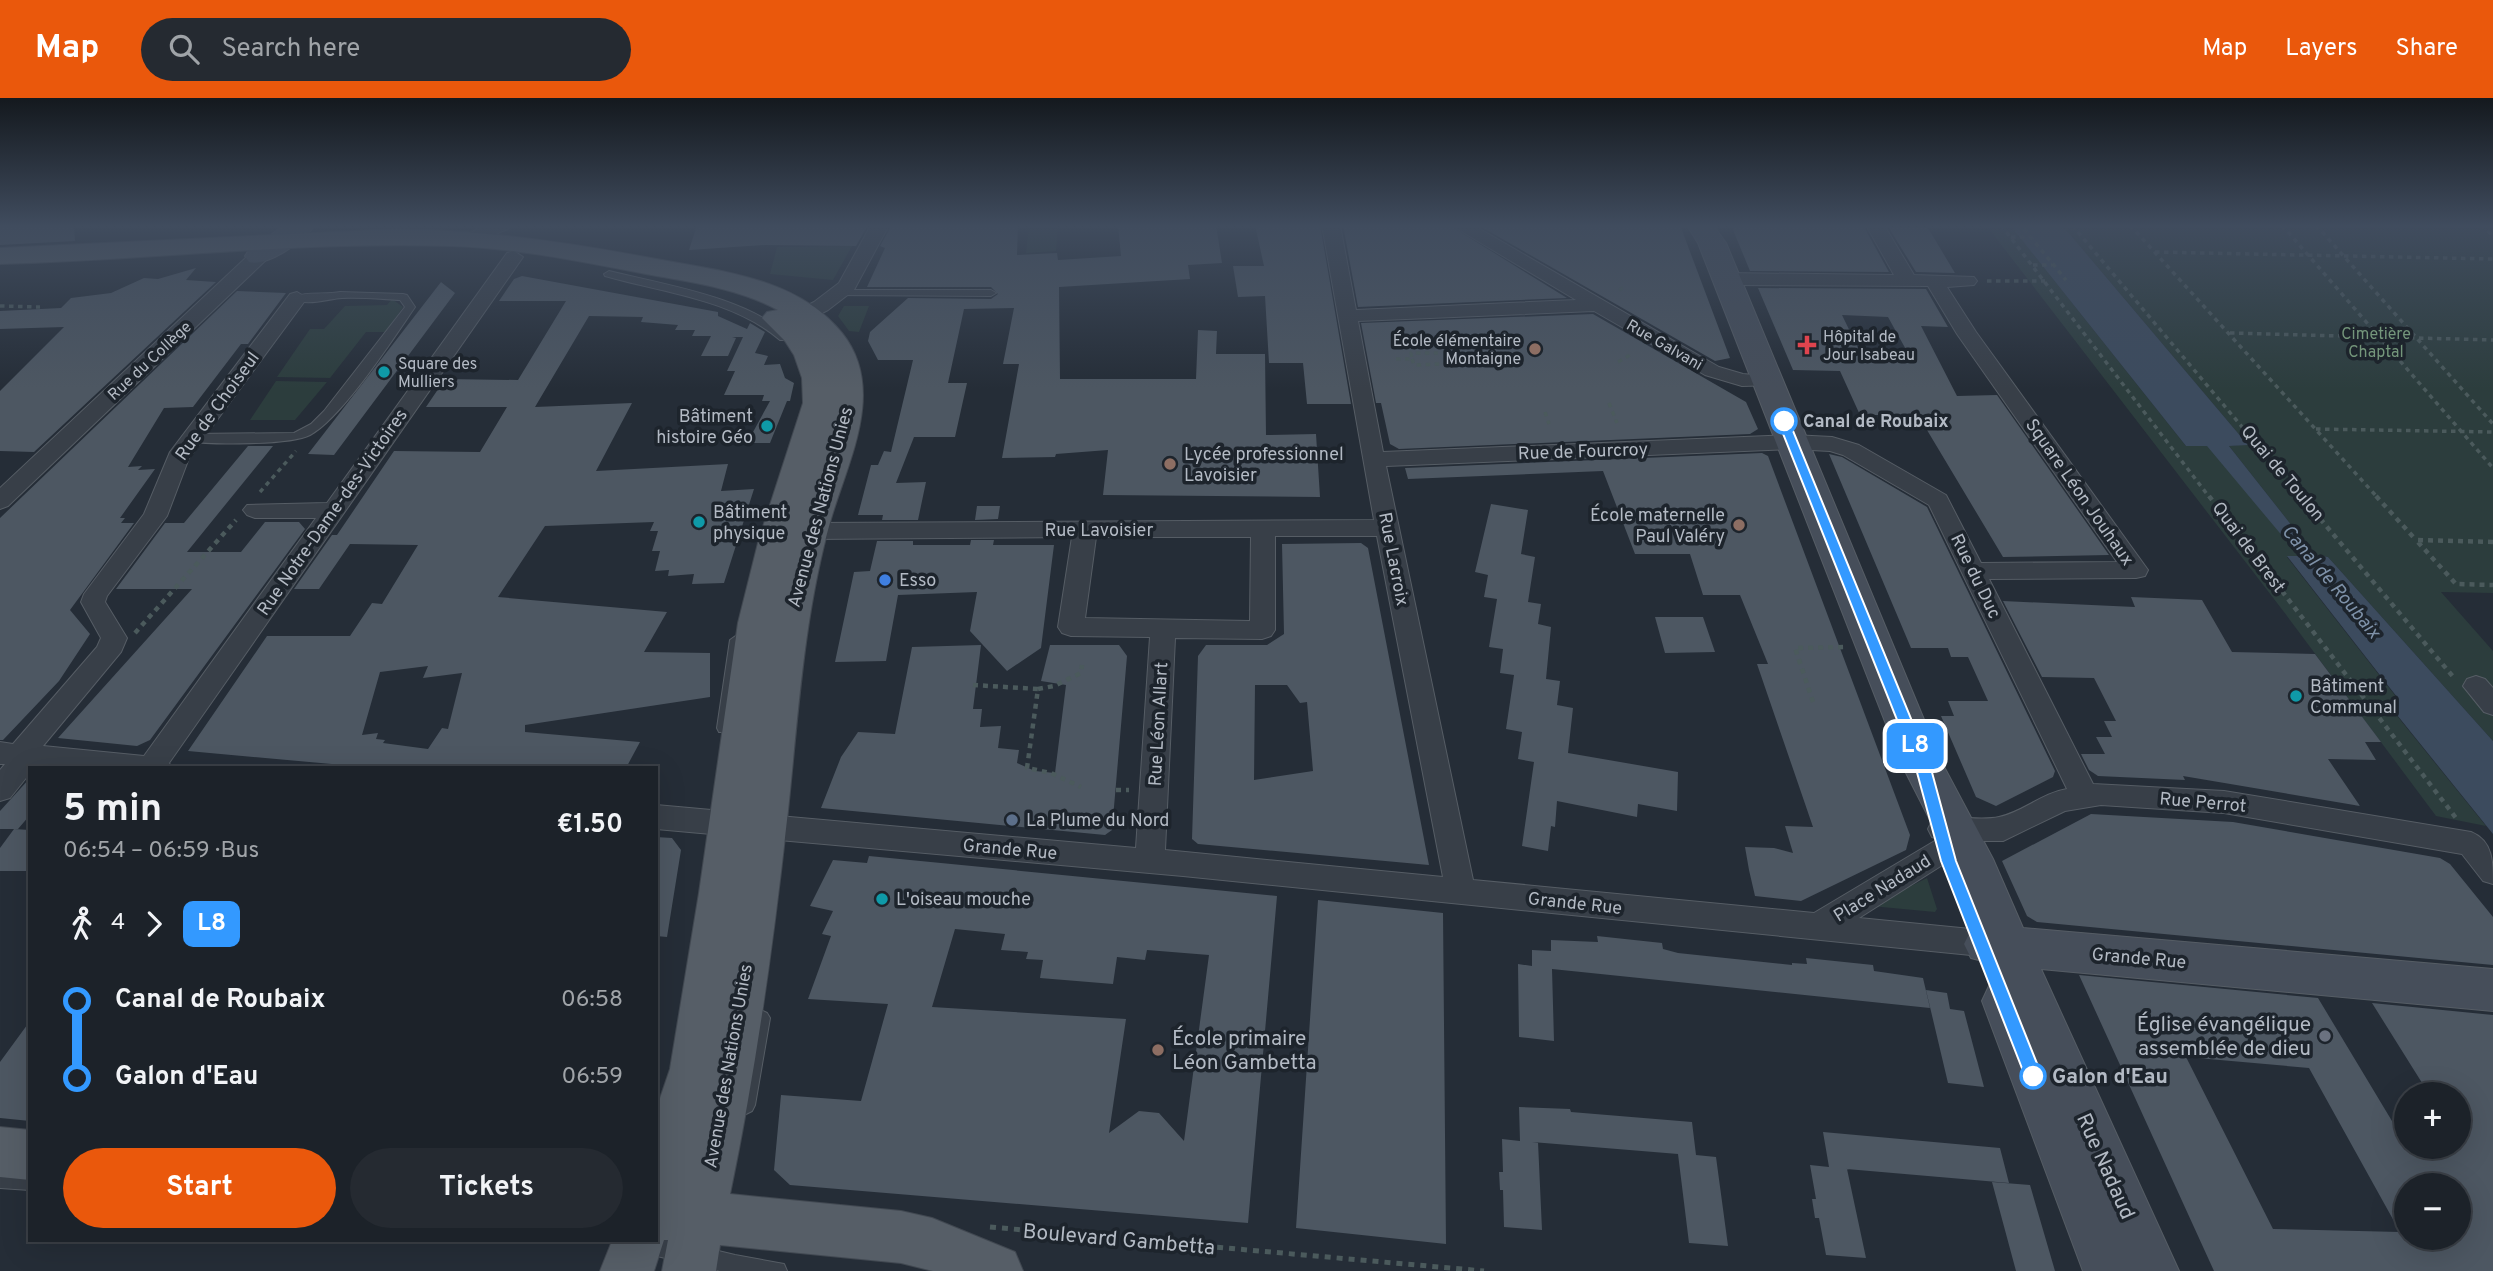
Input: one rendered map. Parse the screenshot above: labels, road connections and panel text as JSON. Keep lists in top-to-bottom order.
{
  "streets": {
    "main road": ["Avenue des Nations Unies", "Grande Rue", "Rue Nadaud"],
    "street": [
      "Rue Galvani",
      "Rue du Collège",
      "Rue de Choiseul",
      "Rue de Fourcroy",
      "Square Léon Jouhaux",
      "Rue Notre-Dame-des-Victoires",
      "Rue Lavoisier",
      "Rue Lacroix",
      "Rue du Duc",
      "Rue Léon Allart",
      "Rue Perrot",
      "Place Nadaud"
    ],
    "path": ["Quai de Toulon", "Quai de Brest", "Boulevard Gambetta"]
  },
  "crossings": [
    ["Rue de Fourcroy", "Rue Lacroix"],
    ["Rue de Fourcroy", "Rue du Duc"],
    ["Square Léon Jouhaux", "Rue du Duc"],
    ["Avenue des Nations Unies", "Rue Lavoisier"],
    ["Avenue des Nations Unies", "Grande Rue"],
    ["Rue Lavoisier", "Rue Lacroix"],
    ["Quai de Brest", "Rue Perrot"],
    ["Rue Lacroix", "Grande Rue"],
    ["Rue du Duc", "Rue Perrot"],
    ["Rue Léon Allart", "Grande Rue"],
    ["Rue Perrot", "Place Nadaud"],
    ["Grande Rue", "Place Nadaud"],
    ["Grande Rue", "Rue Nadaud"]
  ],
  "water": ["Canal de Roubaix"],
  "parks": ["Cimetière Chaptal"],
  "places": {
    "health": ["Hôpital de Jour Isabeau"],
    "other": [
      "École élémentaire Montaigne",
      "Square des Mulliers",
      "Canal de Roubaix",
      "Bâtiment histoire Géo",
      "Lycée professionnel Lavoisier",
      "Bâtiment physique",
      "École maternelle Paul Valéry",
      "Esso",
      "Bâtiment Communal",
      "La Plume du Nord",
      "L'oiseau mouche",
      "Église évangélique assemblée de dieu",
      "École primaire Léon Gambetta",
      "Galon d'Eau"
    ]
  },
  "lines": ["bus line L8"],
  "page": {
    "header": "Map",
    "search": "Search here",
    "nav": ["Map", "Layers", "Share"],
    "on_map": "L8",
    "heading": ["5 min", "06:54 – 06:59 · Bus", "€1.50"],
    "legs": ["4", "L8"],
    "list": [
      {
        "name": "Canal de Roubaix",
        "value": "06:58"
      },
      {
        "name": "Galon d'Eau",
        "value": "06:59"
      }
    ],
    "map_buttons": ["+", "−"],
    "buttons": ["Start", "Tickets"]
  }
}
